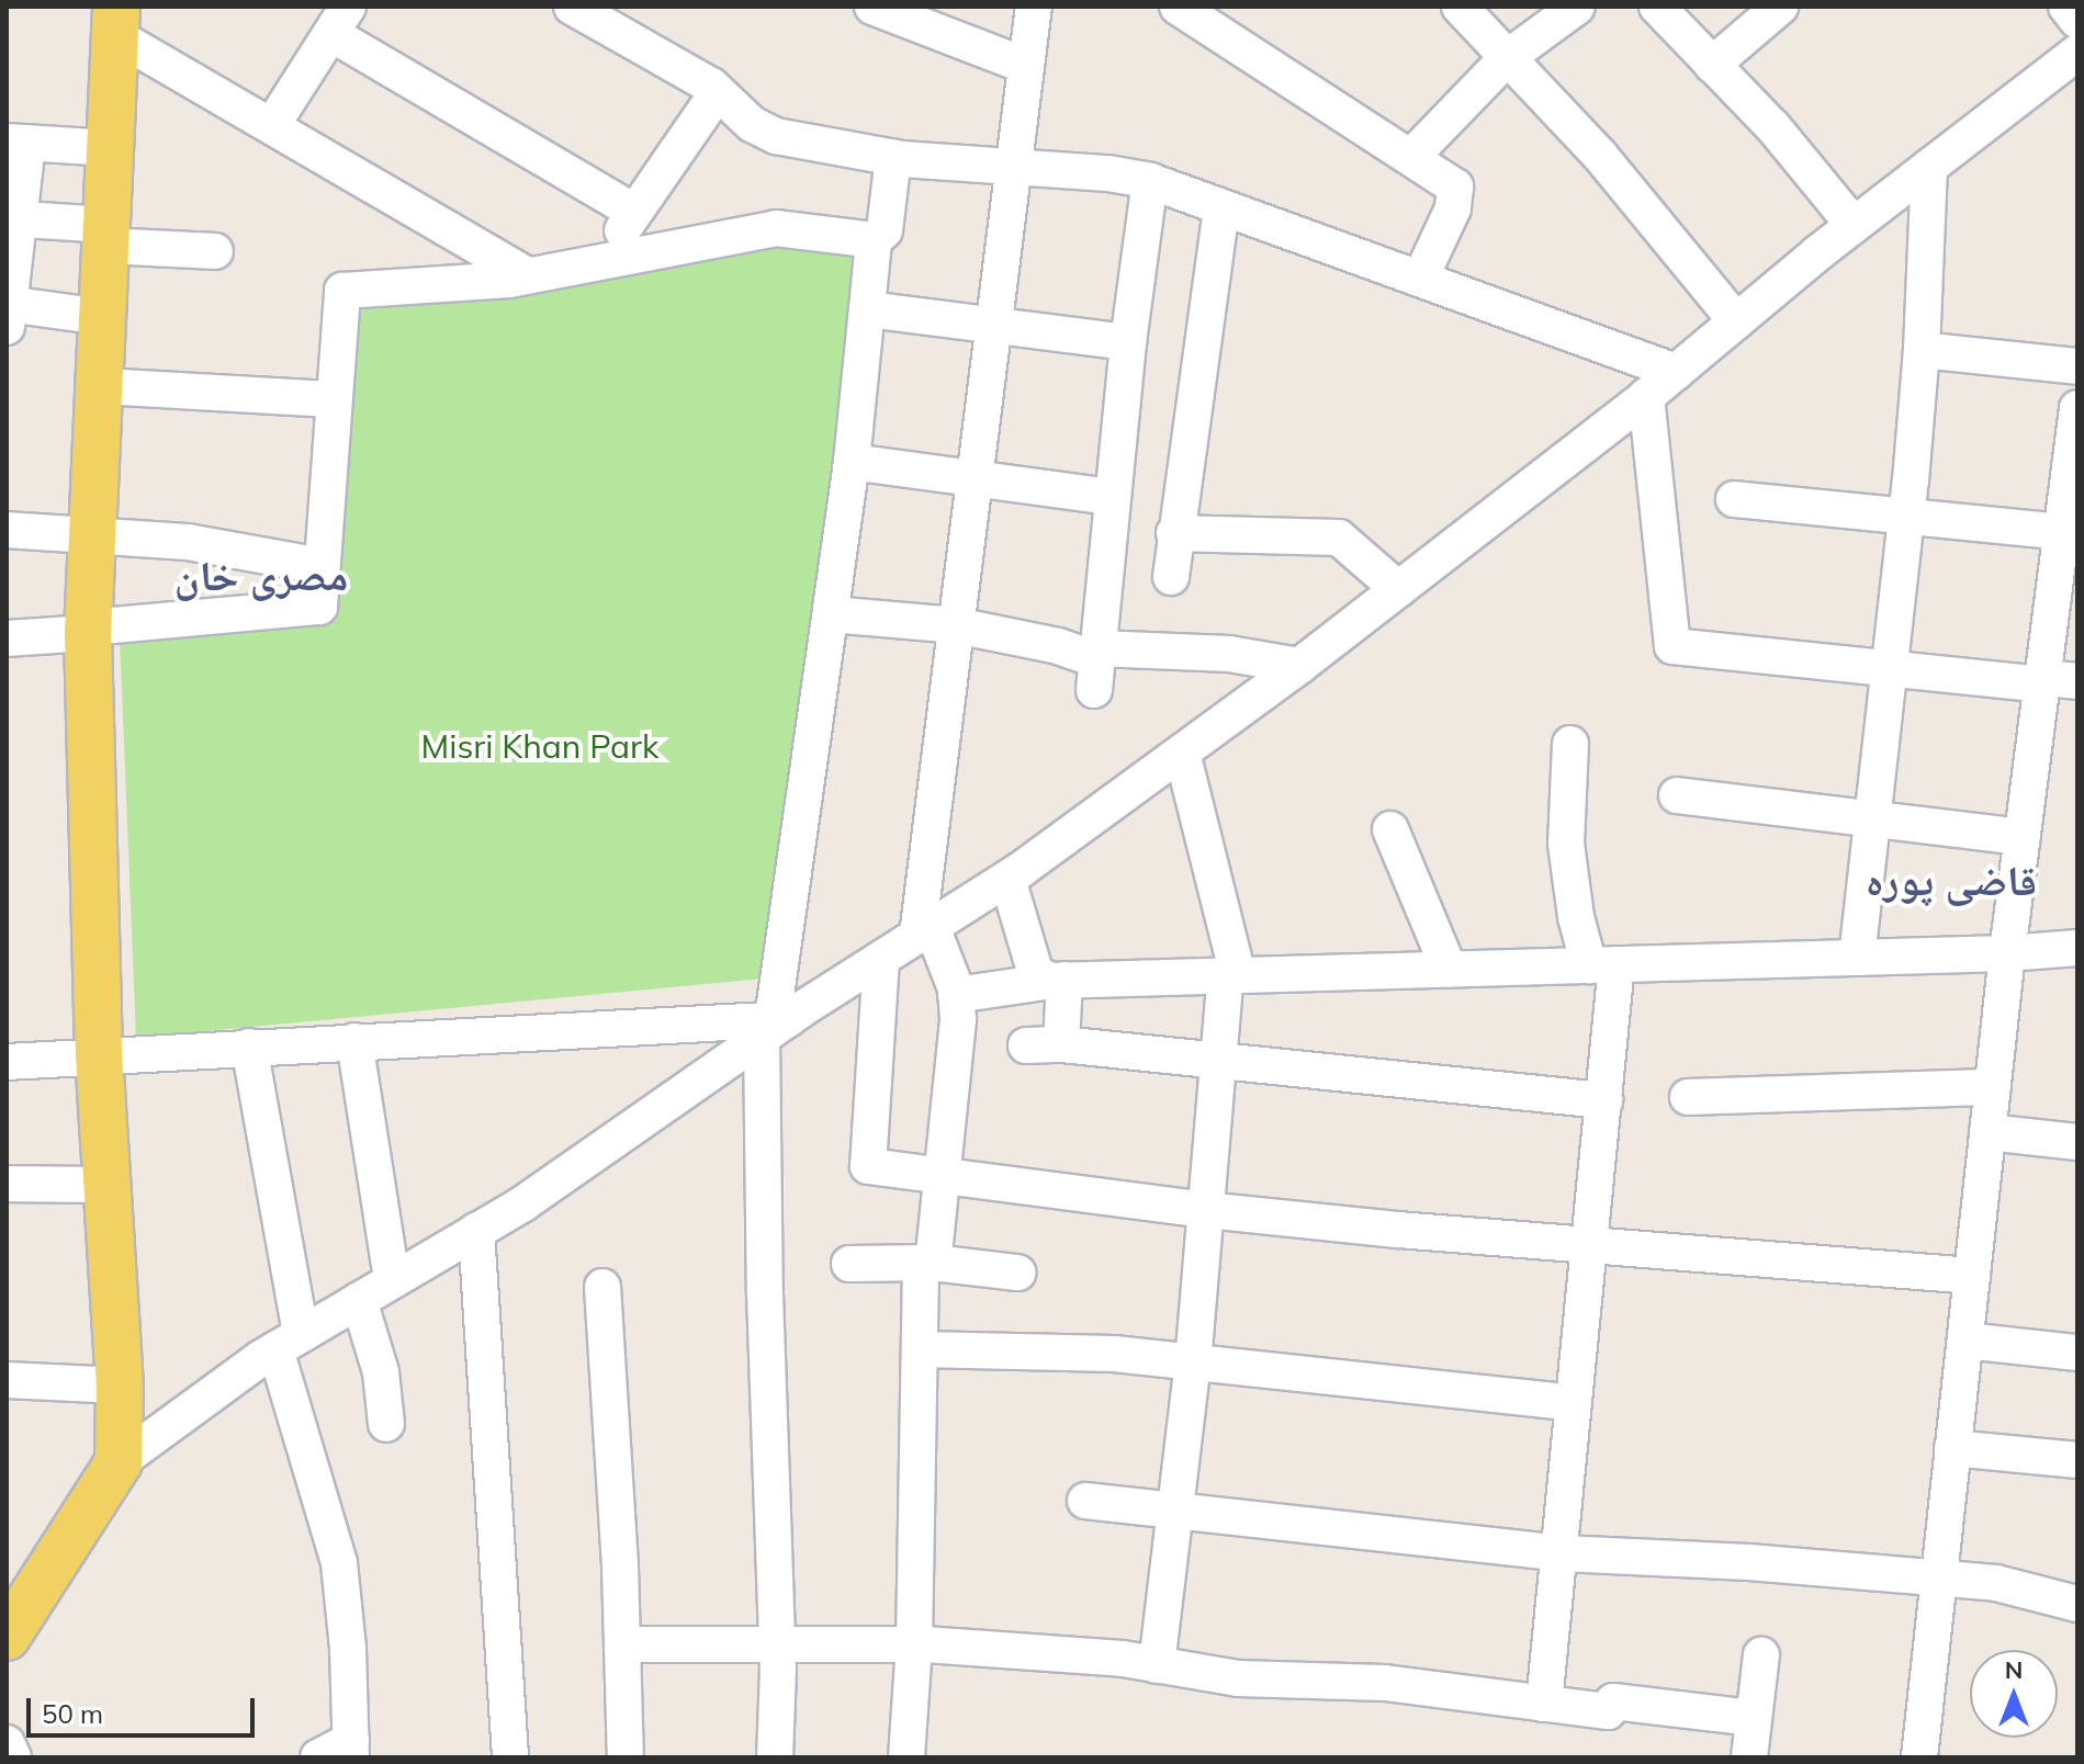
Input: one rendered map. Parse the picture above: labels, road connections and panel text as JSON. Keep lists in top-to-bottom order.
{
  "districts": ["مصری خان", "قاضی پورہ"],
  "parks": ["Misri Khan Park"],
  "scale_bar": "50 m",
  "north": "top"
}
